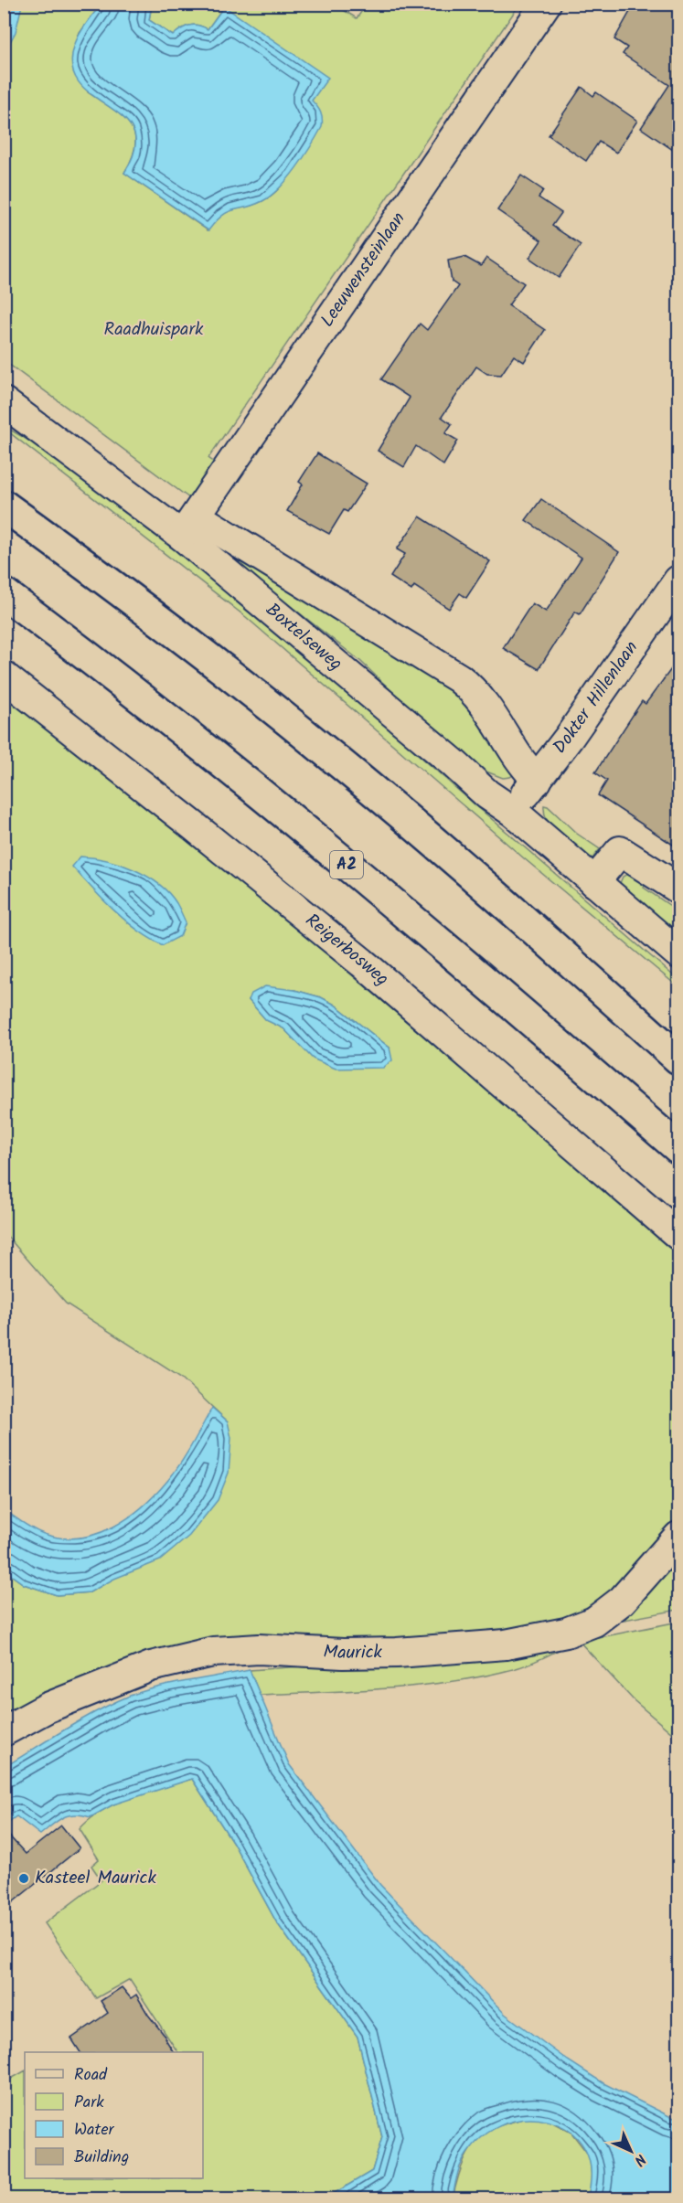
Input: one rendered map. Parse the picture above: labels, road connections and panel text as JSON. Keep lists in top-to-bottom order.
{
  "streets": {
    "highway": ["A2"],
    "street": [
      "Leeuwensteinlaan",
      "Boxtelseweg",
      "Dokter Hillenlaan",
      "Reigerbosweg",
      "Maurick"
    ]
  },
  "crossings": [
    ["Leeuwensteinlaan", "Boxtelseweg"],
    ["Boxtelseweg", "Dokter Hillenlaan"]
  ],
  "parks": ["Raadhuispark"],
  "places": ["Kasteel Maurick"],
  "legend": [
    "Road",
    "Park",
    "Water",
    "Building"
  ],
  "north": "bottom right"
}
